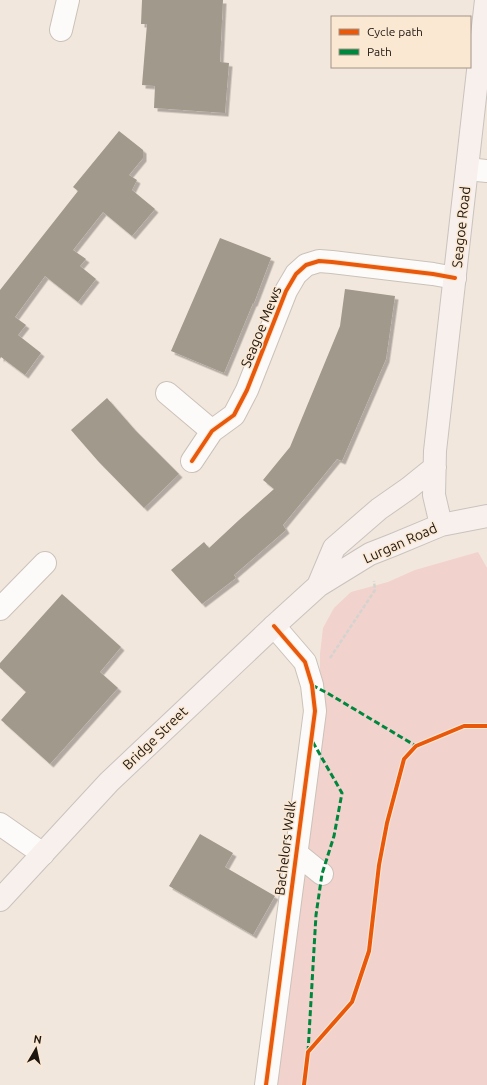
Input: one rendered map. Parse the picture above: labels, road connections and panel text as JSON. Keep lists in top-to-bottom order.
{
  "streets": {
    "main road": ["Seagoe Road", "Lurgan Road", "Bridge Street"],
    "street": ["Seagoe Mews", "Bachelors Walk"]
  },
  "crossings": [
    ["Seagoe Road", "Seagoe Mews"],
    ["Seagoe Road", "Lurgan Road"],
    ["Lurgan Road", "Bridge Street"],
    ["Bridge Street", "Bachelors Walk"]
  ],
  "legend": ["Cycle path", "Path"],
  "north": "top"
}
